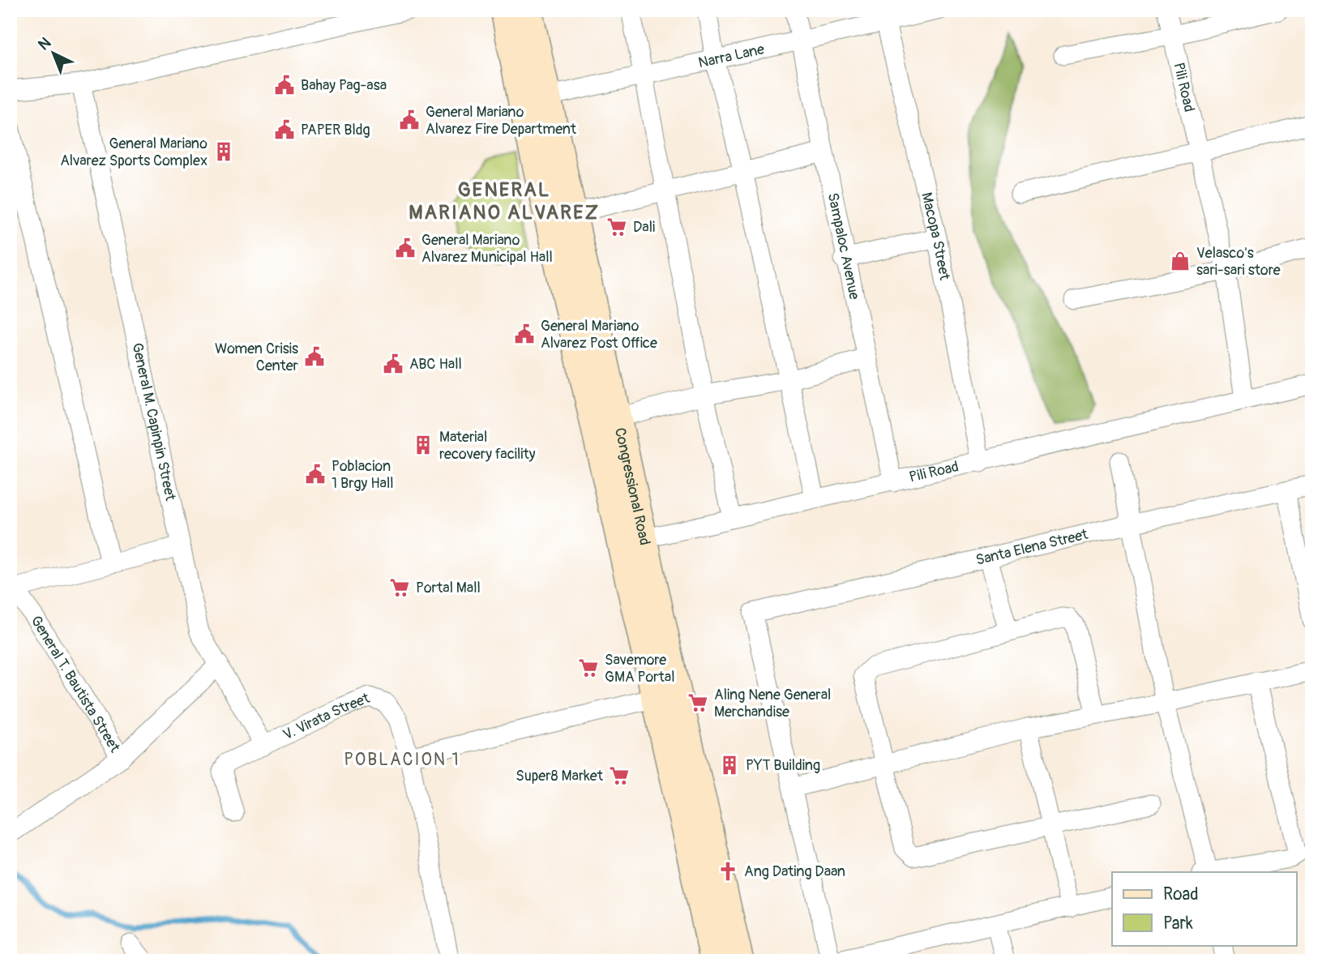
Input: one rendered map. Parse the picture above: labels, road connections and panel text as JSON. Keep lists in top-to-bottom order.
{
  "streets": {
    "main road": ["Congressional Road"],
    "street": [
      "Narra Lane",
      "Pili Road",
      "Macopa Street",
      "Sampaloc Avenue",
      "General M. Capinpin Street",
      "Santa Elena Street",
      "General T. Bautista Street",
      "V. Virata Street"
    ]
  },
  "crossings": [
    ["Narra Lane", "Macopa Street"],
    ["Narra Lane", "Sampaloc Avenue"],
    ["Narra Lane", "Congressional Road"],
    ["Pili Road", "Macopa Street"],
    ["Pili Road", "Sampaloc Avenue"],
    ["Pili Road", "Congressional Road"],
    ["General M. Capinpin Street", "V. Virata Street"]
  ],
  "districts": ["GENERAL MARIANO ALVAREZ", "POBLACION 1"],
  "places": {
    "public building": [
      "Bahay Pag-asa",
      "General Mariano Alvarez Fire Department",
      "PAPER Bldg",
      "General Mariano Alvarez Municipal Hall",
      "General Mariano Alvarez Post Office",
      "Women Crisis Center",
      "ABC Hall",
      "Poblacion 1 Brgy Hall"
    ],
    "building": ["General Mariano Alvarez Sports Complex", "Material recovery facility", "PYT Building"],
    "supermarket": [
      "Dali",
      "Portal Mall",
      "Savemore GMA Portal",
      "Aling Nene General Merchandise",
      "Super8 Market"
    ],
    "shop": ["Velasco's sari-sari store"],
    "church": ["Ang Dating Daan"]
  },
  "legend": ["Road", "Park"],
  "north": "top left"
}
